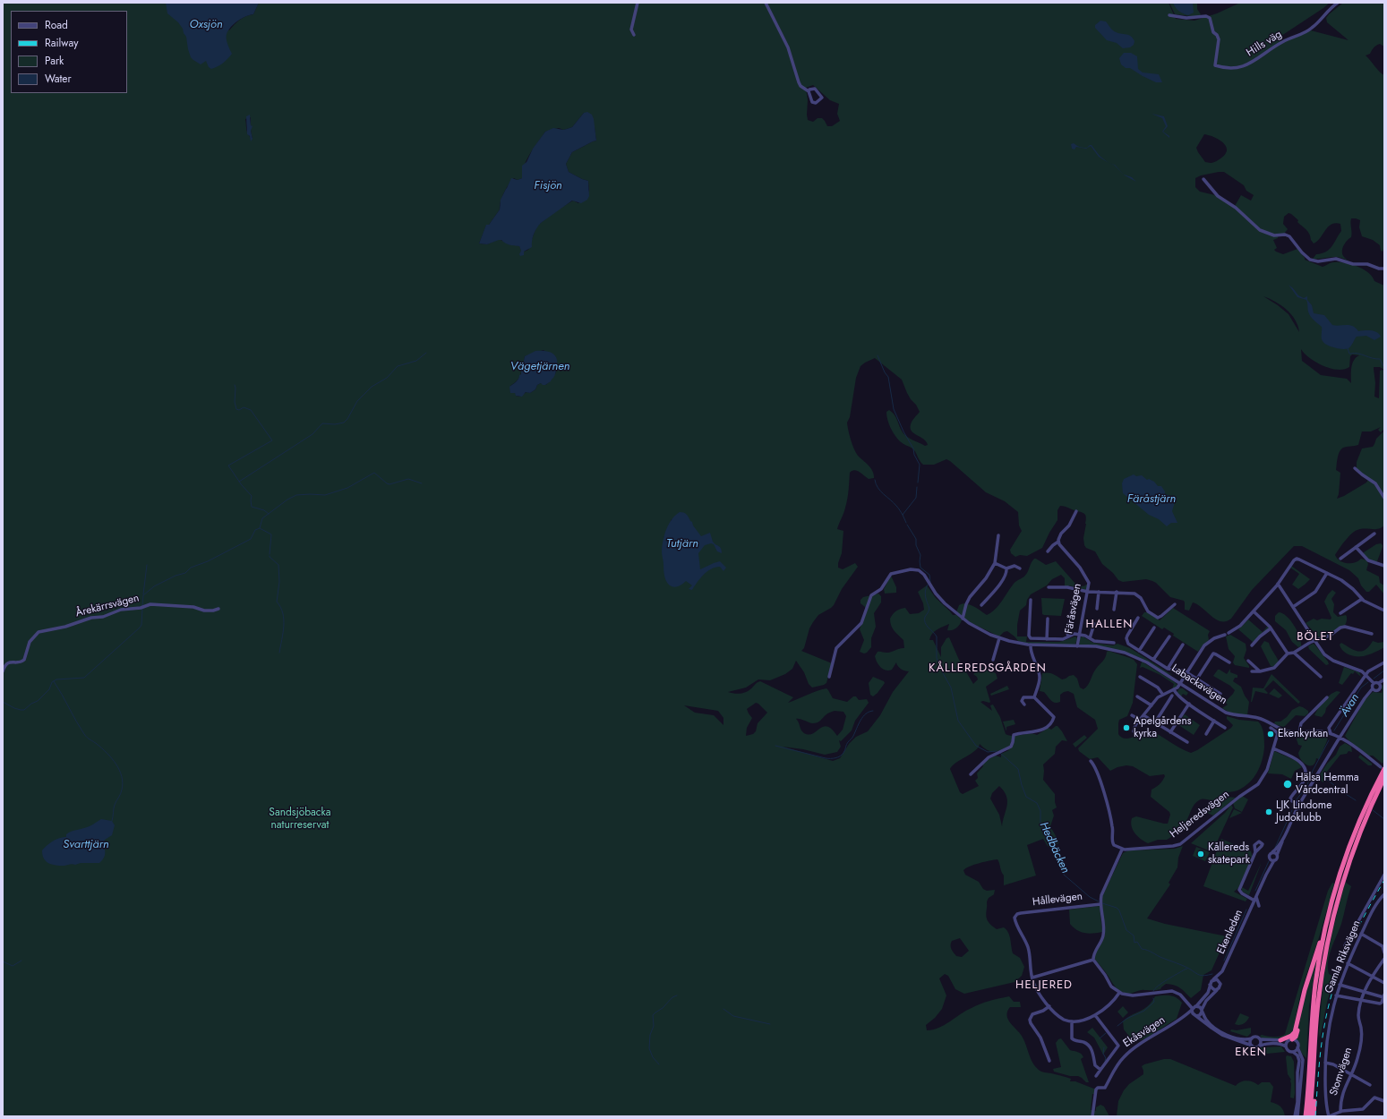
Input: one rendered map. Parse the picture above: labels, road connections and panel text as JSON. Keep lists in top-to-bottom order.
{
  "streets": {
    "street": [
      "Hills väg",
      "Årekärrsvägen",
      "Färåsvägen",
      "Labackavägen",
      "Heljeredsvägen",
      "Hållevägen",
      "Ekenleden",
      "Gamla Riksvägen",
      "Ekåsvägen",
      "Stomvägen"
    ]
  },
  "crossings": [
    ["Färåsvägen", "Labackavägen"],
    ["Labackavägen", "Ekenleden"]
  ],
  "districts": [
    "HALLEN",
    "BÖLET",
    "KÅLLEREDSGÅRDEN",
    "HELJERED",
    "EKEN"
  ],
  "water": [
    "Oxsjön",
    "Fisjön",
    "Vägetjärnen",
    "Färåstjärn",
    "Tutjärn",
    "Ävan",
    "Svarttjärn",
    "Hedbäcken"
  ],
  "parks": ["Sandsjöbacka naturreservat"],
  "places": [
    "Apelgårdens kyrka",
    "Ekenkyrkan",
    "Hälsa Hemma Vårdcentral",
    "LJK Lindome Judoklubb",
    "Kållereds skatepark"
  ],
  "legend": [
    "Road",
    "Railway",
    "Park",
    "Water"
  ]
}
